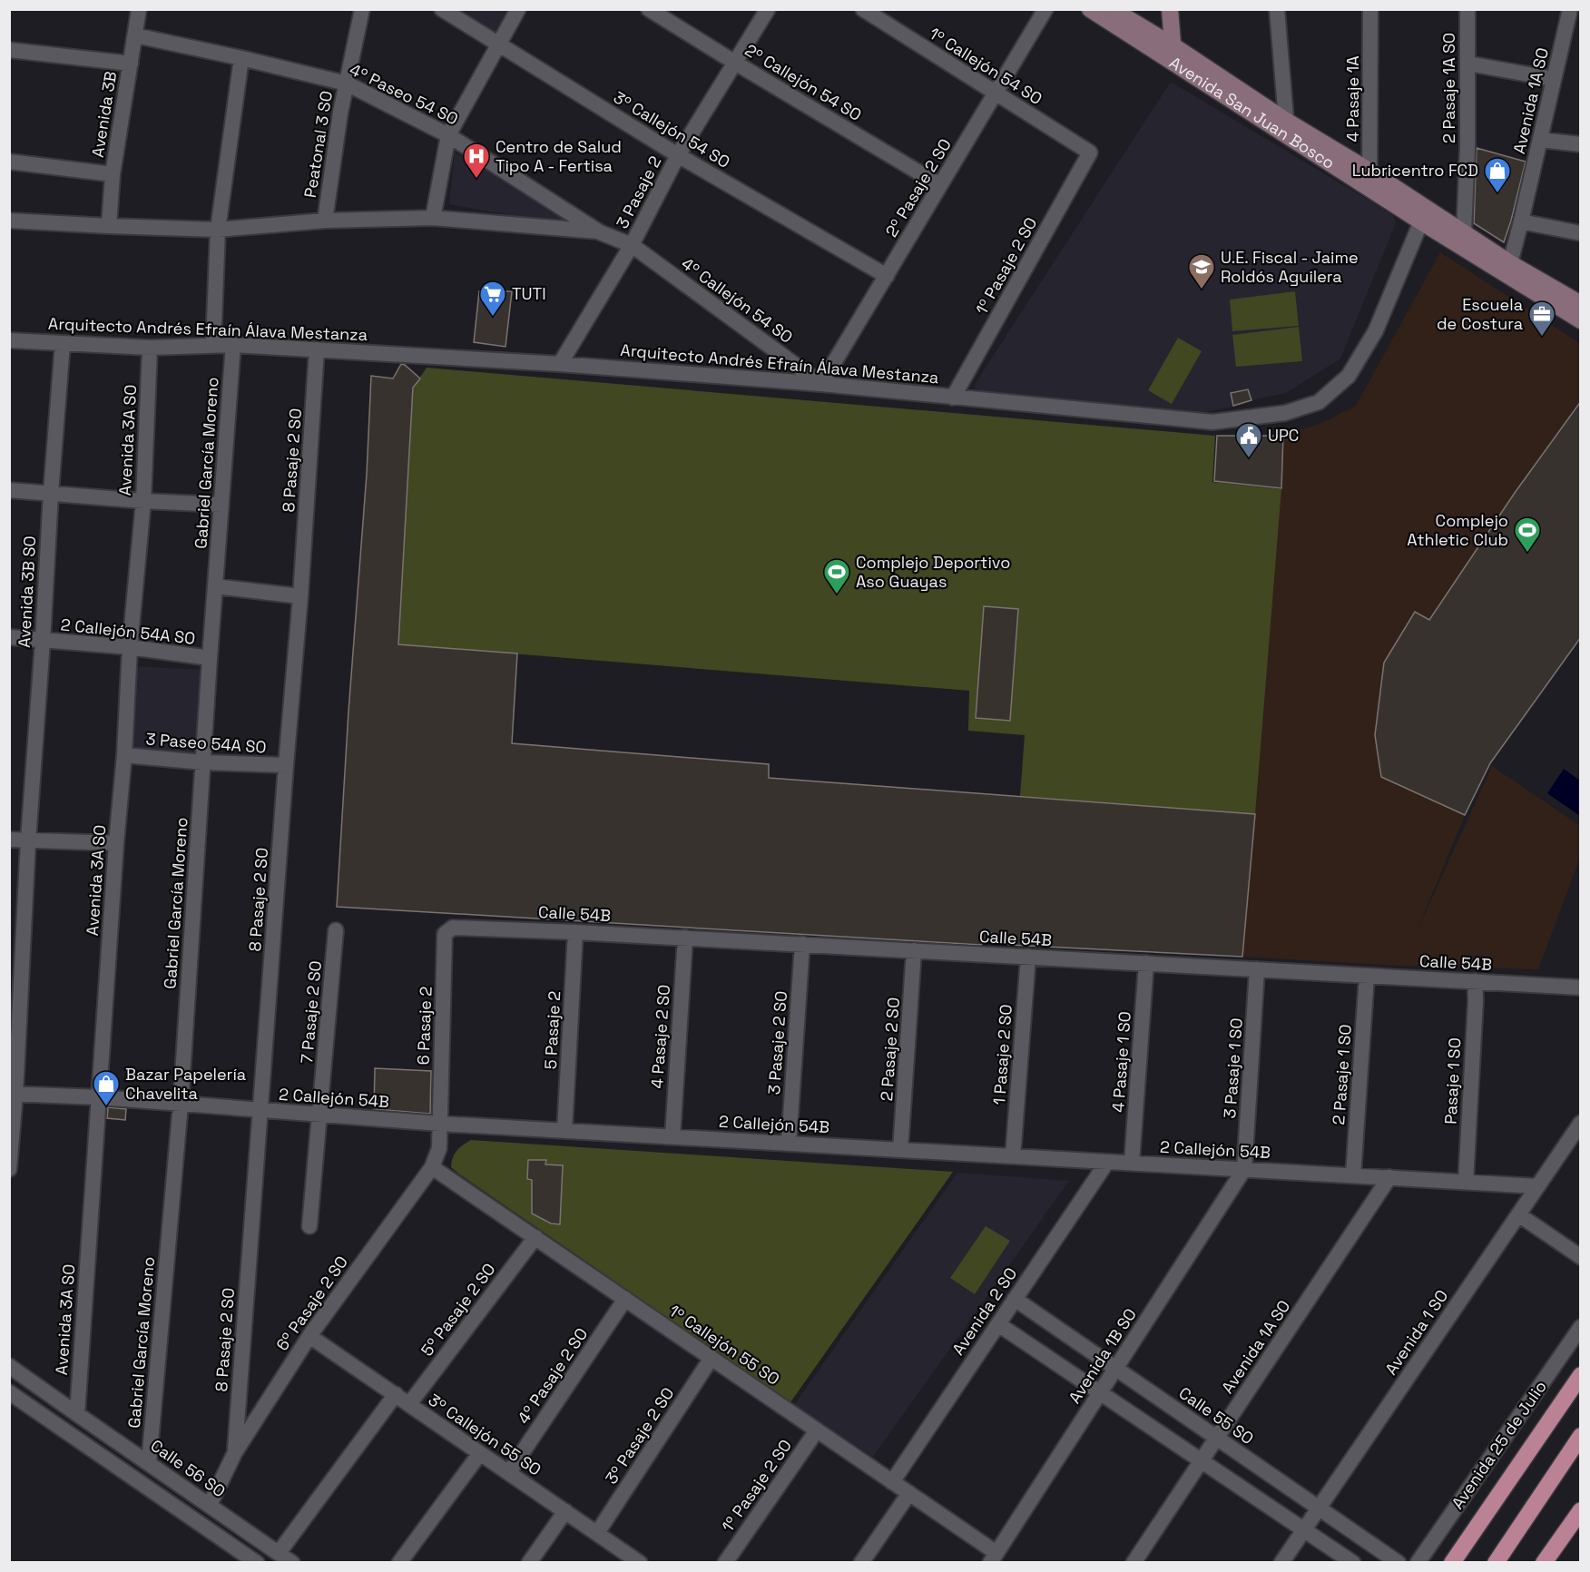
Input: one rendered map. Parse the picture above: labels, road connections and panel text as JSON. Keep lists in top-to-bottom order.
{
  "streets": {
    "main road": ["Avenida 25 de Julio"],
    "street": [
      "1º Callejón 54 SO",
      "2º Callejón 54 SO",
      "2 Pasaje 1A SO",
      "4º Paseo 54 SO",
      "4 Pasaje 1A",
      "Avenida 1A SO",
      "Avenida San Juan Bosco",
      "Avenida 3B",
      "3º Callejón 54 SO",
      "Peatonal 3 SO",
      "2º Pasaje 2 SO",
      "3 Pasaje 2",
      "1º Pasaje 2 SO",
      "4º Callejón 54 SO",
      "Arquitecto Andrés Efraín Álava Mestanza",
      "Avenida 3A SO",
      "8 Pasaje 2 SO",
      "Gabriel García Moreno",
      "Avenida 3B SO",
      "2 Callejón 54A SO",
      "3 Paseo 54A SO",
      "Calle 54B",
      "7 Pasaje 2 SO",
      "6 Pasaje 2",
      "5 Pasaje 2",
      "4 Pasaje 2 SO",
      "3 Pasaje 2 SO",
      "2 Pasaje 2 SO",
      "1 Pasaje 2 SO",
      "4 Pasaje 1 SO",
      "3 Pasaje 1 SO",
      "2 Pasaje 1 SO",
      "Pasaje 1 SO",
      "2 Callejón 54B",
      "6º Pasaje 2 SO",
      "5º Pasaje 2 SO",
      "Avenida 2 SO",
      "Avenida 1 SO",
      "1º Callejón 55 SO",
      "Avenida 1B SO",
      "4º Pasaje 2 SO",
      "Calle 55 SO",
      "3º Callejón 55 SO",
      "3º Pasaje 2 SO",
      "Calle 56 SO"
    ]
  },
  "crossings": [
    ["1º Callejón 54 SO", "2º Pasaje 2 SO"],
    ["1º Callejón 54 SO", "1º Pasaje 2 SO"],
    ["2º Callejón 54 SO", "2º Pasaje 2 SO"],
    ["2º Callejón 54 SO", "3 Pasaje 2"],
    ["2 Pasaje 1A SO", "Avenida San Juan Bosco"],
    ["4º Paseo 54 SO", "Avenida 3B"],
    ["4º Paseo 54 SO", "Peatonal 3 SO"],
    ["4º Paseo 54 SO", "3 Pasaje 2"],
    ["4º Paseo 54 SO", "4º Callejón 54 SO"],
    ["4 Pasaje 1A", "Avenida San Juan Bosco"],
    ["Avenida 1A SO", "Avenida San Juan Bosco"],
    ["Avenida 1A SO", "2 Callejón 54B"],
    ["Avenida 1A SO", "Calle 55 SO"],
    ["Avenida San Juan Bosco", "Arquitecto Andrés Efraín Álava Mestanza"],
    ["3º Callejón 54 SO", "2º Pasaje 2 SO"],
    ["3º Callejón 54 SO", "3 Pasaje 2"],
    ["2º Pasaje 2 SO", "4º Callejón 54 SO"],
    ["2º Pasaje 2 SO", "Arquitecto Andrés Efraín Álava Mestanza"],
    ["3 Pasaje 2", "4º Callejón 54 SO"],
    ["3 Pasaje 2", "Arquitecto Andrés Efraín Álava Mestanza"],
    ["1º Pasaje 2 SO", "Arquitecto Andrés Efraín Álava Mestanza"],
    ["1º Pasaje 2 SO", "1º Callejón 55 SO"],
    ["4º Callejón 54 SO", "Arquitecto Andrés Efraín Álava Mestanza"],
    ["Arquitecto Andrés Efraín Álava Mestanza", "Avenida 3A SO"],
    ["Arquitecto Andrés Efraín Álava Mestanza", "8 Pasaje 2 SO"],
    ["Arquitecto Andrés Efraín Álava Mestanza", "Gabriel García Moreno"],
    ["Arquitecto Andrés Efraín Álava Mestanza", "Avenida 3B SO"],
    ["Avenida 3A SO", "2 Callejón 54A SO"],
    ["Avenida 3A SO", "3 Paseo 54A SO"],
    ["Avenida 3A SO", "2 Callejón 54B"],
    ["Avenida 3A SO", "Calle 56 SO"],
    ["8 Pasaje 2 SO", "3 Paseo 54A SO"],
    ["8 Pasaje 2 SO", "2 Callejón 54B"],
    ["8 Pasaje 2 SO", "6º Pasaje 2 SO"],
    ["Gabriel García Moreno", "2 Callejón 54A SO"],
    ["Gabriel García Moreno", "3 Paseo 54A SO"],
    ["Gabriel García Moreno", "2 Callejón 54B"],
    ["Gabriel García Moreno", "Calle 56 SO"],
    ["Avenida 3B SO", "2 Callejón 54A SO"],
    ["Avenida 3B SO", "2 Callejón 54B"],
    ["Calle 54B", "6 Pasaje 2"],
    ["Calle 54B", "5 Pasaje 2"],
    ["Calle 54B", "4 Pasaje 2 SO"],
    ["Calle 54B", "3 Pasaje 2 SO"],
    ["Calle 54B", "2 Pasaje 2 SO"],
    ["Calle 54B", "1 Pasaje 2 SO"],
    ["Calle 54B", "4 Pasaje 1 SO"],
    ["Calle 54B", "3 Pasaje 1 SO"],
    ["Calle 54B", "2 Pasaje 1 SO"],
    ["Calle 54B", "Pasaje 1 SO"],
    ["7 Pasaje 2 SO", "2 Callejón 54B"],
    ["6 Pasaje 2", "2 Callejón 54B"],
    ["6 Pasaje 2", "6º Pasaje 2 SO"],
    ["5 Pasaje 2", "2 Callejón 54B"],
    ["4 Pasaje 2 SO", "2 Callejón 54B"],
    ["3 Pasaje 2 SO", "2 Callejón 54B"],
    ["2 Pasaje 2 SO", "2 Callejón 54B"],
    ["1 Pasaje 2 SO", "2 Callejón 54B"],
    ["4 Pasaje 1 SO", "2 Callejón 54B"],
    ["3 Pasaje 1 SO", "2 Callejón 54B"],
    ["3 Pasaje 1 SO", "Avenida 1B SO"],
    ["2 Pasaje 1 SO", "2 Callejón 54B"],
    ["Pasaje 1 SO", "2 Callejón 54B"],
    ["2 Callejón 54B", "6º Pasaje 2 SO"],
    ["2 Callejón 54B", "Avenida 2 SO"],
    ["2 Callejón 54B", "Avenida 1 SO"],
    ["2 Callejón 54B", "Avenida 1B SO"],
    ["6º Pasaje 2 SO", "1º Callejón 55 SO"],
    ["6º Pasaje 2 SO", "3º Callejón 55 SO"],
    ["6º Pasaje 2 SO", "Calle 56 SO"],
    ["5º Pasaje 2 SO", "1º Callejón 55 SO"],
    ["5º Pasaje 2 SO", "3º Callejón 55 SO"],
    ["Avenida 2 SO", "1º Callejón 55 SO"],
    ["Avenida 2 SO", "Calle 55 SO"],
    ["Avenida 1 SO", "Calle 55 SO"],
    ["1º Callejón 55 SO", "Avenida 1B SO"],
    ["1º Callejón 55 SO", "4º Pasaje 2 SO"],
    ["1º Callejón 55 SO", "3º Pasaje 2 SO"],
    ["Avenida 1B SO", "Calle 55 SO"],
    ["4º Pasaje 2 SO", "3º Callejón 55 SO"],
    ["3º Callejón 55 SO", "3º Pasaje 2 SO"]
  ],
  "places": {
    "hospital": ["Centro de Salud Tipo A - Fertisa"],
    "shop": ["Lubricentro FCD", "Bazar Papelería Chavelita"],
    "school or university": ["U.E. Fiscal - Jaime Roldós Aguilera"],
    "supermarket": ["TUTI"],
    "office": ["Escuela de Costura"],
    "public building": ["UPC"],
    "sports": ["Complejo Athletic Club", "Complejo Deportivo Aso Guayas"]
  }
}
